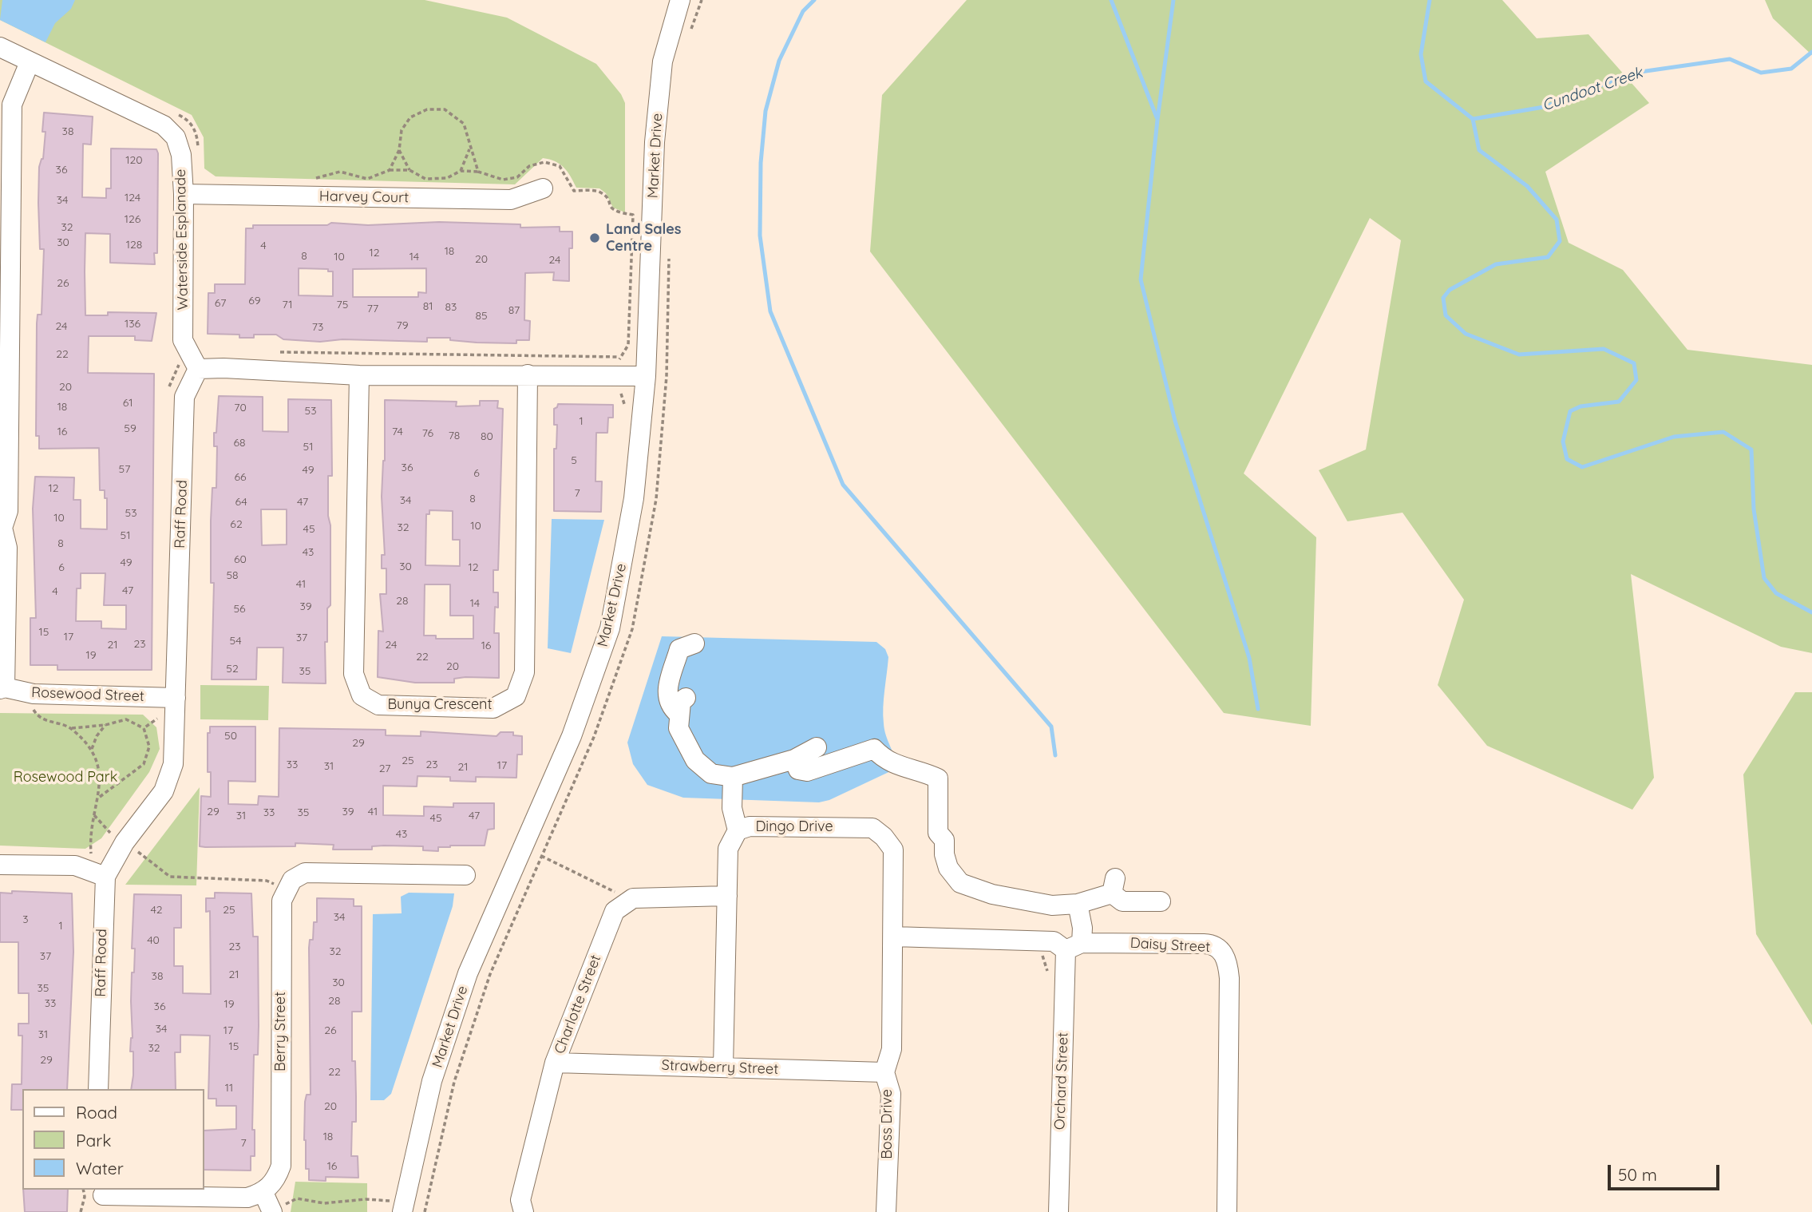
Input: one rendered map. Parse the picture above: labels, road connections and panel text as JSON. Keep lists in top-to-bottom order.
{
  "streets": {
    "street": [
      "Market Drive",
      "Harvey Court",
      "Waterside Esplanade",
      "Raff Road",
      "Rosewood Street",
      "Bunya Crescent",
      "Dingo Drive",
      "Daisy Street",
      "Charlotte Street",
      "Berry Street",
      "Strawberry Street",
      "Orchard Street",
      "Boss Drive"
    ]
  },
  "crossings": [
    ["Harvey Court", "Waterside Esplanade"],
    ["Waterside Esplanade", "Raff Road"],
    ["Raff Road", "Rosewood Street"],
    ["Dingo Drive", "Daisy Street"],
    ["Dingo Drive", "Charlotte Street"],
    ["Dingo Drive", "Strawberry Street"],
    ["Dingo Drive", "Boss Drive"],
    ["Daisy Street", "Orchard Street"],
    ["Daisy Street", "Boss Drive"],
    ["Charlotte Street", "Strawberry Street"],
    ["Strawberry Street", "Boss Drive"]
  ],
  "water": ["Cundoot Creek"],
  "parks": ["Rosewood Park"],
  "places": ["Land Sales Centre"],
  "house_numbers": [
    "38",
    "120",
    "36",
    "124",
    "34",
    "126",
    "32",
    "30",
    "128",
    "4",
    "18",
    "12",
    "8",
    "10",
    "14",
    "20",
    "24",
    "26",
    "69",
    "67",
    "71",
    "75",
    "81",
    "83",
    "77",
    "87",
    "85",
    "136",
    "79",
    "24",
    "73",
    "22",
    "20",
    "61",
    "18",
    "70",
    "53",
    "1",
    "59",
    "16",
    "74",
    "76",
    "78",
    "80",
    "68",
    "51",
    "5",
    "36",
    "57",
    "49",
    "6",
    "66",
    "12",
    "7",
    "8",
    "34",
    "64",
    "47",
    "53",
    "10",
    "62",
    "10",
    "32",
    "45",
    "51",
    "8",
    "43",
    "60",
    "49",
    "30",
    "6",
    "12",
    "58",
    "41",
    "47",
    "4",
    "28",
    "14",
    "39",
    "56",
    "15",
    "17",
    "37",
    "54",
    "23",
    "21",
    "24",
    "16",
    "19",
    "22",
    "20",
    "52",
    "35",
    "50",
    "29",
    "25",
    "33",
    "23",
    "17",
    "31",
    "21",
    "27",
    "29",
    "39",
    "41",
    "33",
    "35",
    "31",
    "47",
    "45",
    "43",
    "42",
    "25",
    "34",
    "3",
    "1",
    "40",
    "23",
    "32",
    "37",
    "21",
    "38",
    "30",
    "35",
    "28",
    "33",
    "19",
    "36",
    "34",
    "17",
    "26",
    "31",
    "15",
    "32",
    "29",
    "22",
    "11",
    "20",
    "18",
    "7",
    "16"
  ],
  "legend": ["Road", "Park", "Water"],
  "scale_bar": "50 m"
}
